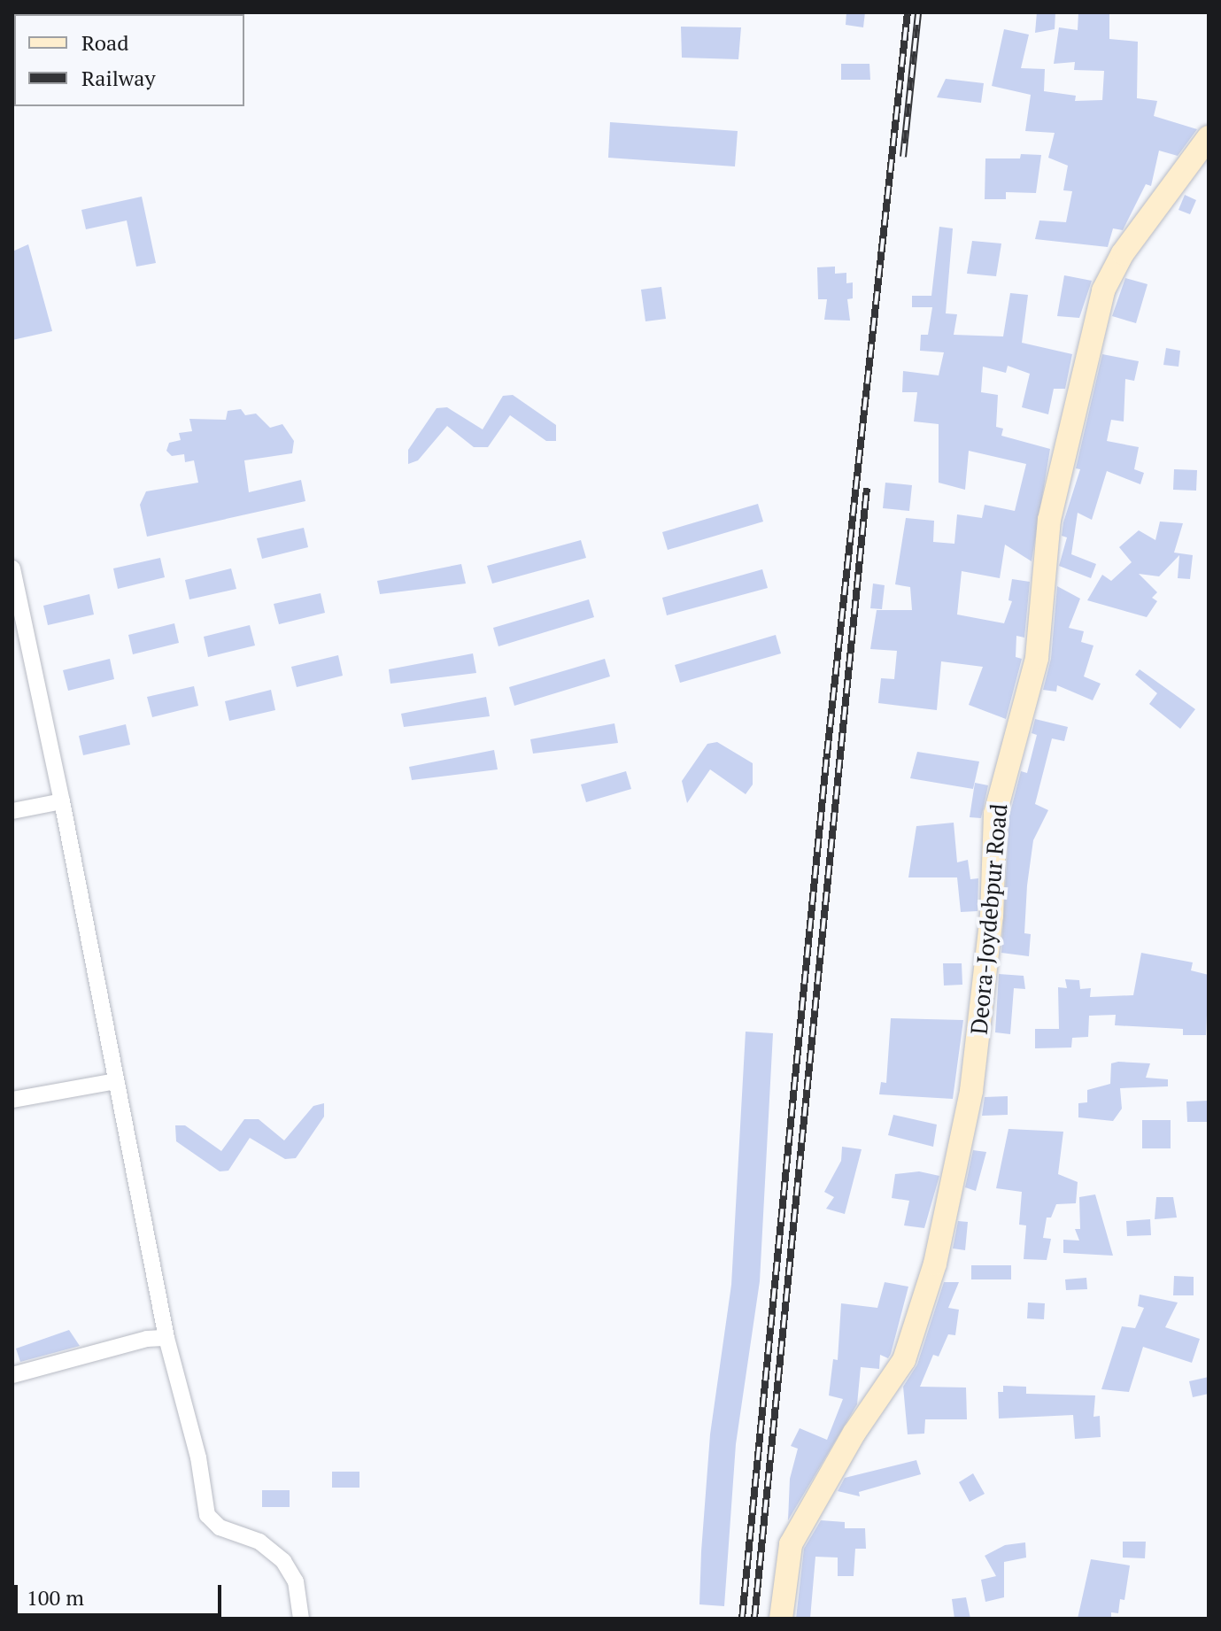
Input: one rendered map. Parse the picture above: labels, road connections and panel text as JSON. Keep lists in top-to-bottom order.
{
  "streets": {
    "street": ["Deora-Joydebpur Road"]
  },
  "legend": ["Road", "Railway"],
  "scale_bar": "100 m"
}
